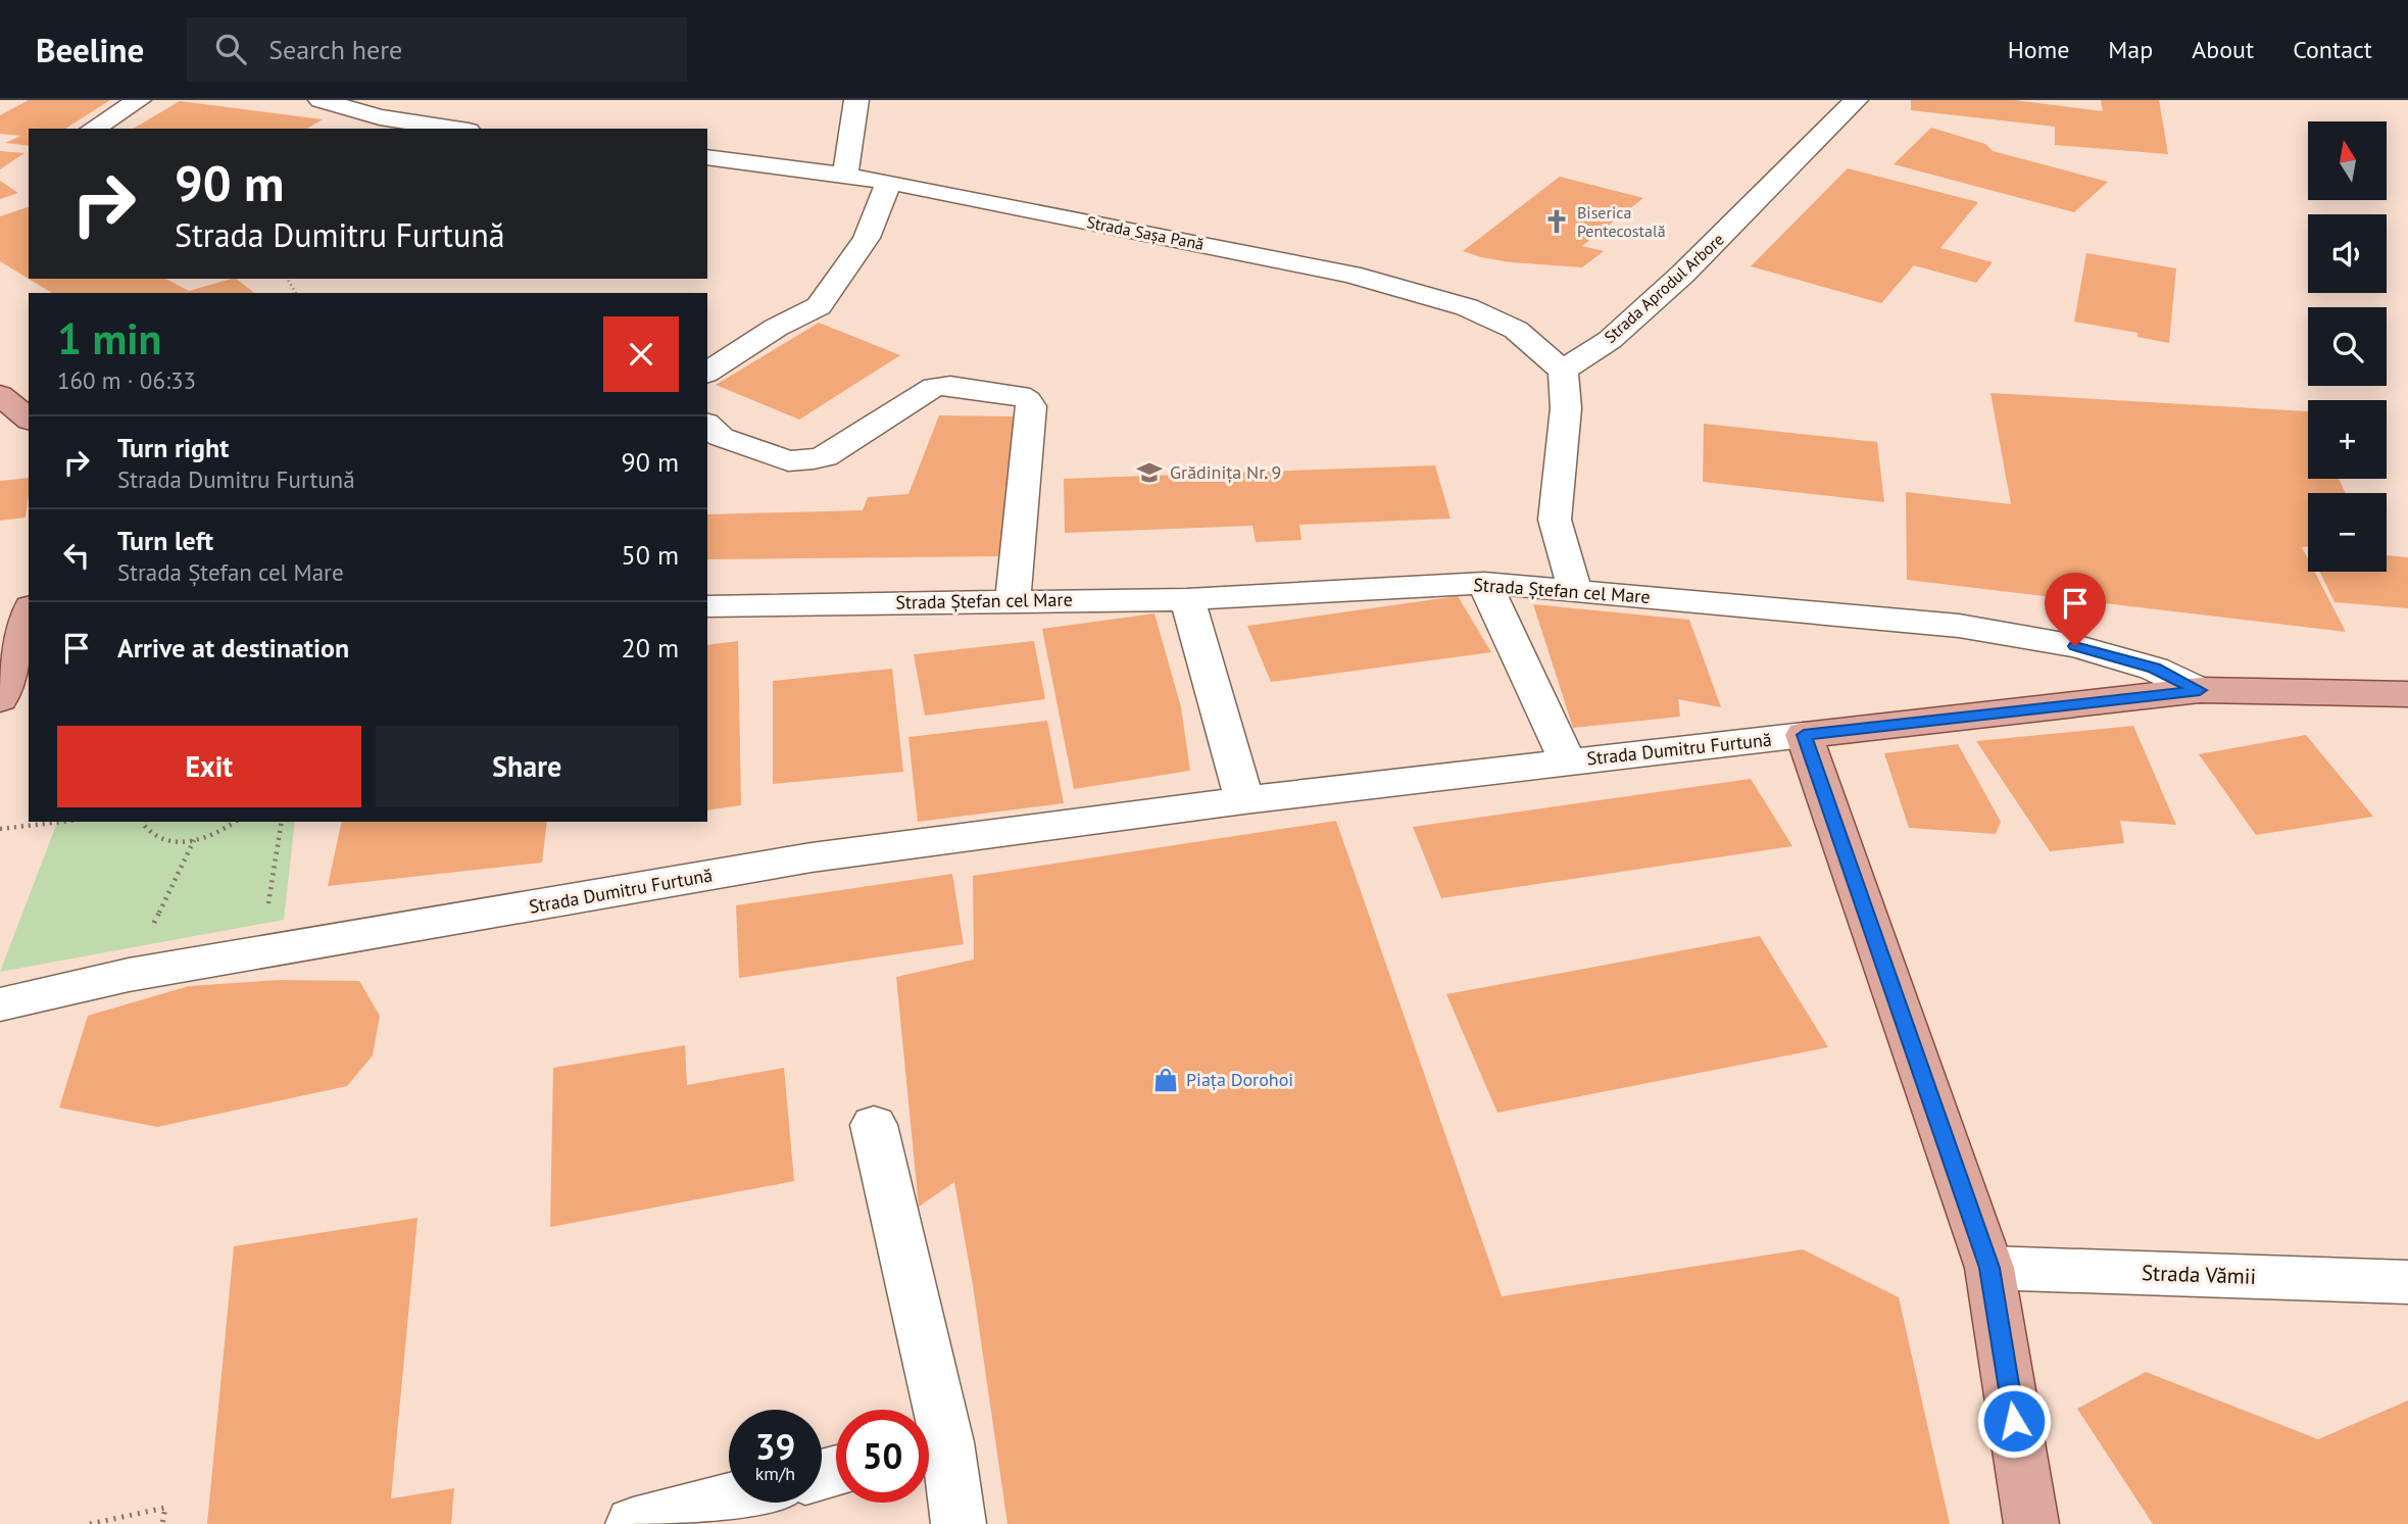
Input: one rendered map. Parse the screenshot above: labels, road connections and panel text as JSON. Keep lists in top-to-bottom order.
{
  "streets": {
    "main road": ["Strada Ștefan cel Mare", "Strada Dumitru Furtună"],
    "street": ["Strada Sașa Pană", "Strada Aprodul Arbore", "Strada Vămii"]
  },
  "crossings": [
    ["Strada Sașa Pană", "Strada Aprodul Arbore"],
    ["Strada Ștefan cel Mare", "Strada Dumitru Furtună"]
  ],
  "places": {
    "church": ["Biserica Pentecostală"],
    "school or university": ["Grădinița Nr. 9"],
    "shop": ["Piața Dorohoi"]
  },
  "north": "top",
  "page": {
    "header": "Beeline",
    "search": "Search here",
    "nav": [
      "Home",
      "Map",
      "About",
      "Contact"
    ],
    "map_buttons": ["+", "−"],
    "turn": ["90 m", "Strada Dumitru Furtună"],
    "heading": ["1 min", "160 m · 06:33"],
    "list": [
      {
        "name": "Turn right",
        "note": "Strada Dumitru Furtună",
        "value": "90 m"
      },
      {
        "name": "Turn left",
        "note": "Strada Ștefan cel Mare",
        "value": "50 m"
      },
      {
        "name": "Arrive at destination",
        "value": "20 m"
      }
    ],
    "buttons": ["Exit", "Share"],
    "speed": "39 km/h",
    "limit": "50"
  }
}
